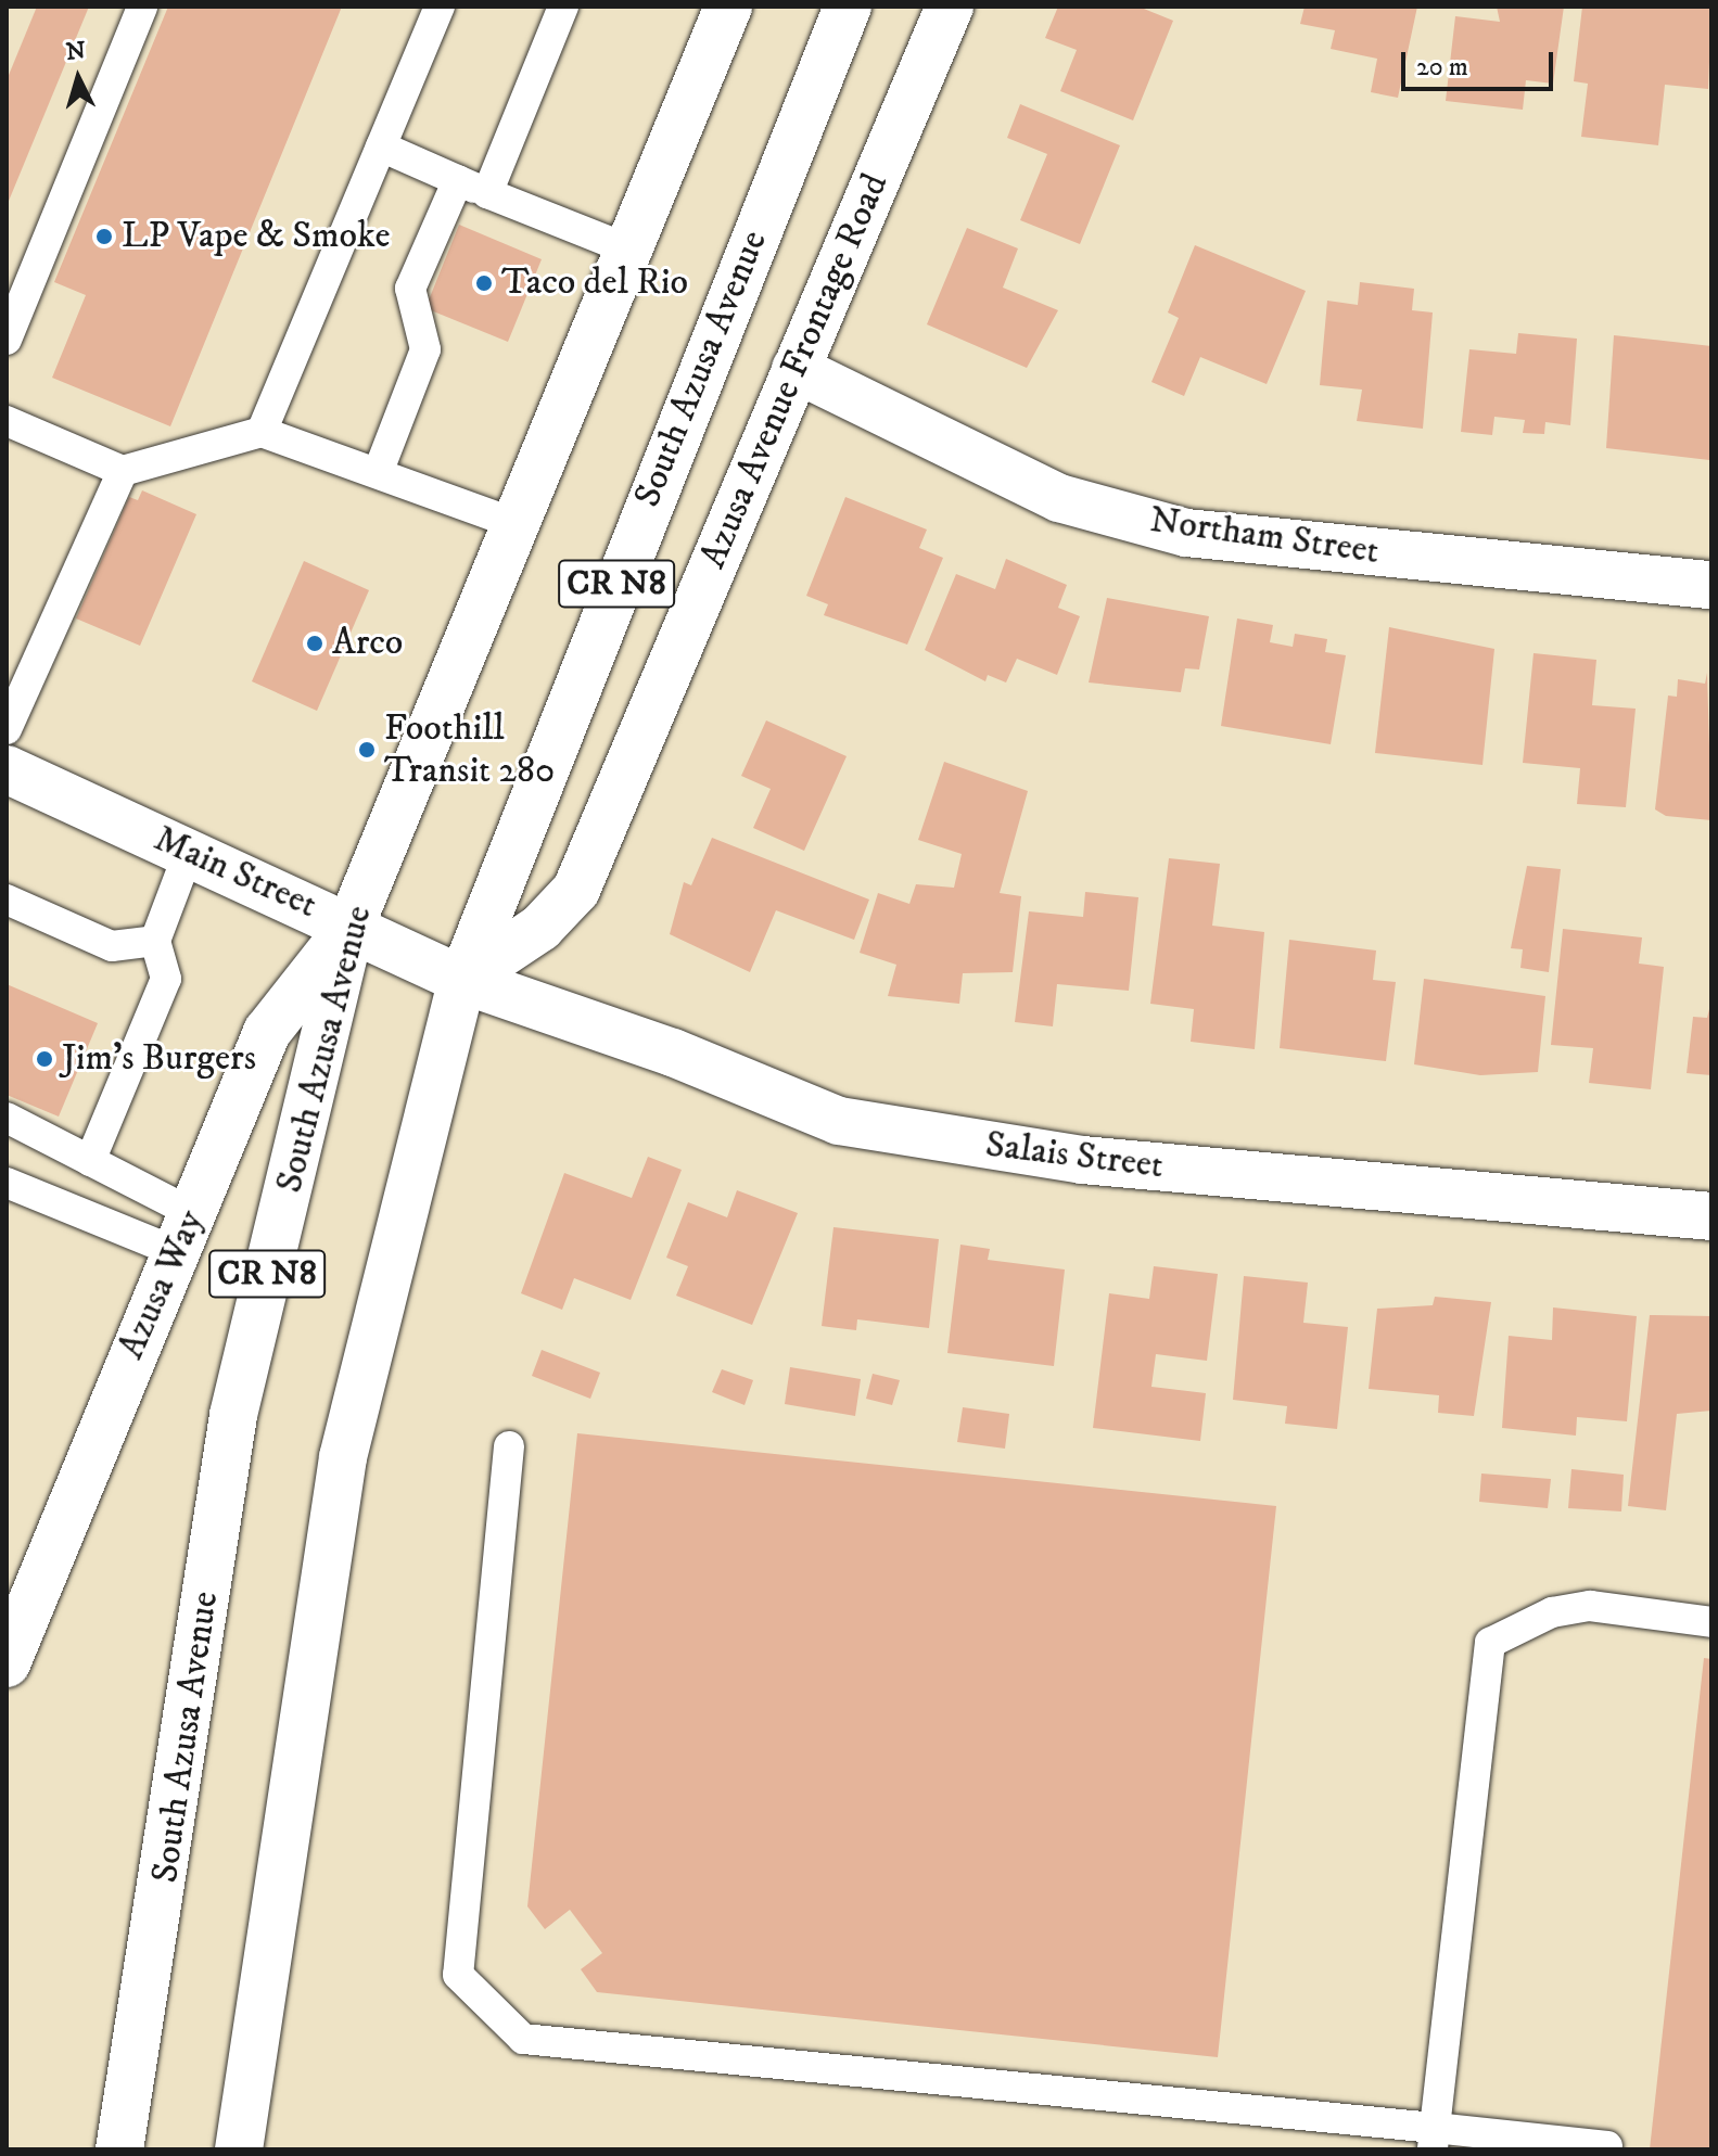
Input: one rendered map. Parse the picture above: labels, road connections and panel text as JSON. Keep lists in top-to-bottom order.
{
  "streets": {
    "main road": [
      "South Azusa Avenue",
      "Azusa Avenue Frontage Road",
      "Northam Street",
      "CR N8",
      "Main Street",
      "Salais Street",
      "Azusa Way"
    ]
  },
  "crossings": [
    ["South Azusa Avenue", "Azusa Avenue Frontage Road"],
    ["South Azusa Avenue", "Main Street"],
    ["South Azusa Avenue", "Salais Street"],
    ["South Azusa Avenue", "Azusa Way"],
    ["Azusa Avenue Frontage Road", "Northam Street"],
    ["Azusa Avenue Frontage Road", "Main Street"],
    ["Azusa Avenue Frontage Road", "Salais Street"],
    ["Main Street", "Salais Street"],
    ["Main Street", "Azusa Way"]
  ],
  "places": [
    "LP Vape & Smoke",
    "Taco del Rio",
    "Arco",
    "Foothill Transit 280",
    "Jim's Burgers"
  ],
  "scale_bar": "20 m",
  "north": "top"
}
